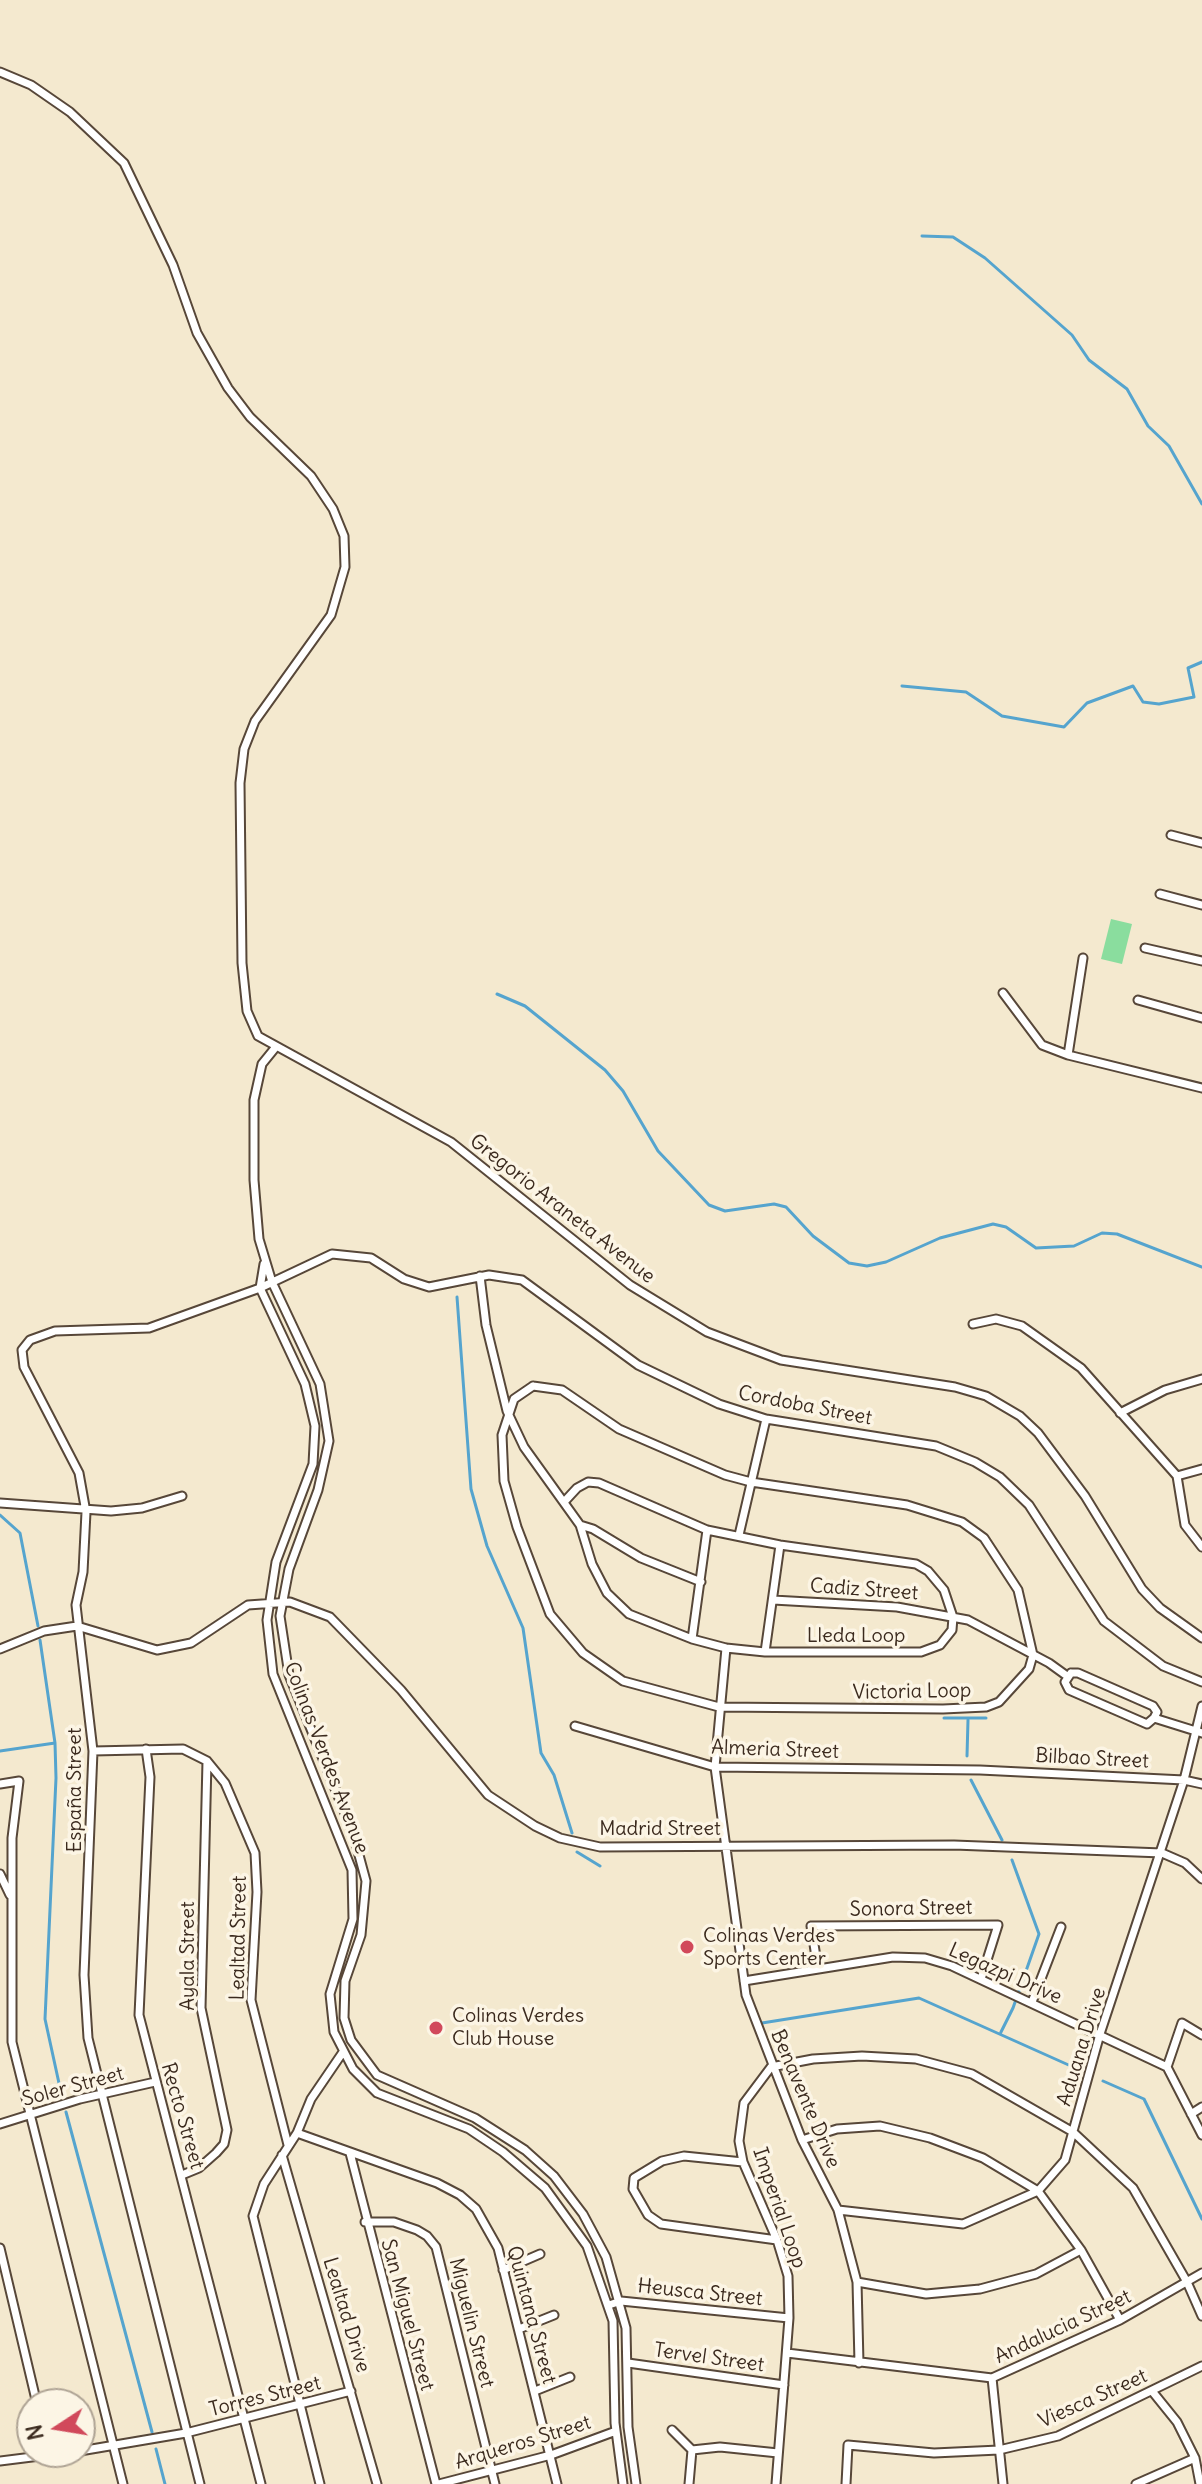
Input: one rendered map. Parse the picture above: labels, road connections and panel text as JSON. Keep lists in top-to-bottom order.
{
  "streets": {
    "street": [
      "Gregorio Araneta Avenue",
      "Cordoba Street",
      "Cadiz Street",
      "Lleda Loop",
      "Victoria Loop",
      "Almeria Street",
      "Colinas Verdes Avenue",
      "Bilbao Street",
      "España Street",
      "Madrid Street",
      "Sonora Street",
      "Lealtad Street",
      "Ayala Street",
      "Legazpi Drive",
      "Aduana Drive",
      "Soler Street",
      "Benavente Drive",
      "Recto Street",
      "Imperial Loop",
      "Heusca Street",
      "Lealtad Drive",
      "San Miguel Street",
      "Quintana Street",
      "Miguelin Street",
      "Andalucia Street",
      "Tervel Street",
      "Torres Street",
      "Viesca Street",
      "Arqueros Street"
    ]
  },
  "crossings": [
    ["Gregorio Araneta Avenue", "Colinas Verdes Avenue"],
    ["Cordoba Street", "Colinas Verdes Avenue"],
    ["Cordoba Street", "España Street"],
    ["Cadiz Street", "Lleda Loop"],
    ["Cadiz Street", "Victoria Loop"],
    ["Lleda Loop", "Victoria Loop"],
    ["Lleda Loop", "Benavente Drive"],
    ["Victoria Loop", "Benavente Drive"],
    ["Almeria Street", "Bilbao Street"],
    ["Almeria Street", "Benavente Drive"],
    ["Colinas Verdes Avenue", "España Street"],
    ["Colinas Verdes Avenue", "Madrid Street"],
    ["Colinas Verdes Avenue", "Heusca Street"],
    ["Colinas Verdes Avenue", "Tervel Street"],
    ["Colinas Verdes Avenue", "Arqueros Street"],
    ["Bilbao Street", "Aduana Drive"],
    ["España Street", "Madrid Street"],
    ["España Street", "Soler Street"],
    ["España Street", "Torres Street"],
    ["Madrid Street", "Aduana Drive"],
    ["Madrid Street", "Benavente Drive"],
    ["Sonora Street", "Legazpi Drive"],
    ["Lealtad Street", "Ayala Street"],
    ["Ayala Street", "Recto Street"],
    ["Legazpi Drive", "Aduana Drive"],
    ["Legazpi Drive", "Benavente Drive"],
    ["Aduana Drive", "Benavente Drive"],
    ["Soler Street", "Recto Street"],
    ["Benavente Drive", "Imperial Loop"],
    ["Benavente Drive", "Andalucia Street"],
    ["Recto Street", "Torres Street"],
    ["Imperial Loop", "Heusca Street"],
    ["Imperial Loop", "Andalucia Street"],
    ["Imperial Loop", "Tervel Street"],
    ["Lealtad Drive", "Torres Street"],
    ["San Miguel Street", "Quintana Street"],
    ["San Miguel Street", "Miguelin Street"],
    ["San Miguel Street", "Arqueros Street"],
    ["Quintana Street", "Arqueros Street"],
    ["Miguelin Street", "Arqueros Street"]
  ],
  "places": ["Colinas Verdes Sports Center", "Colinas Verdes Club House"],
  "north": "left"
}
